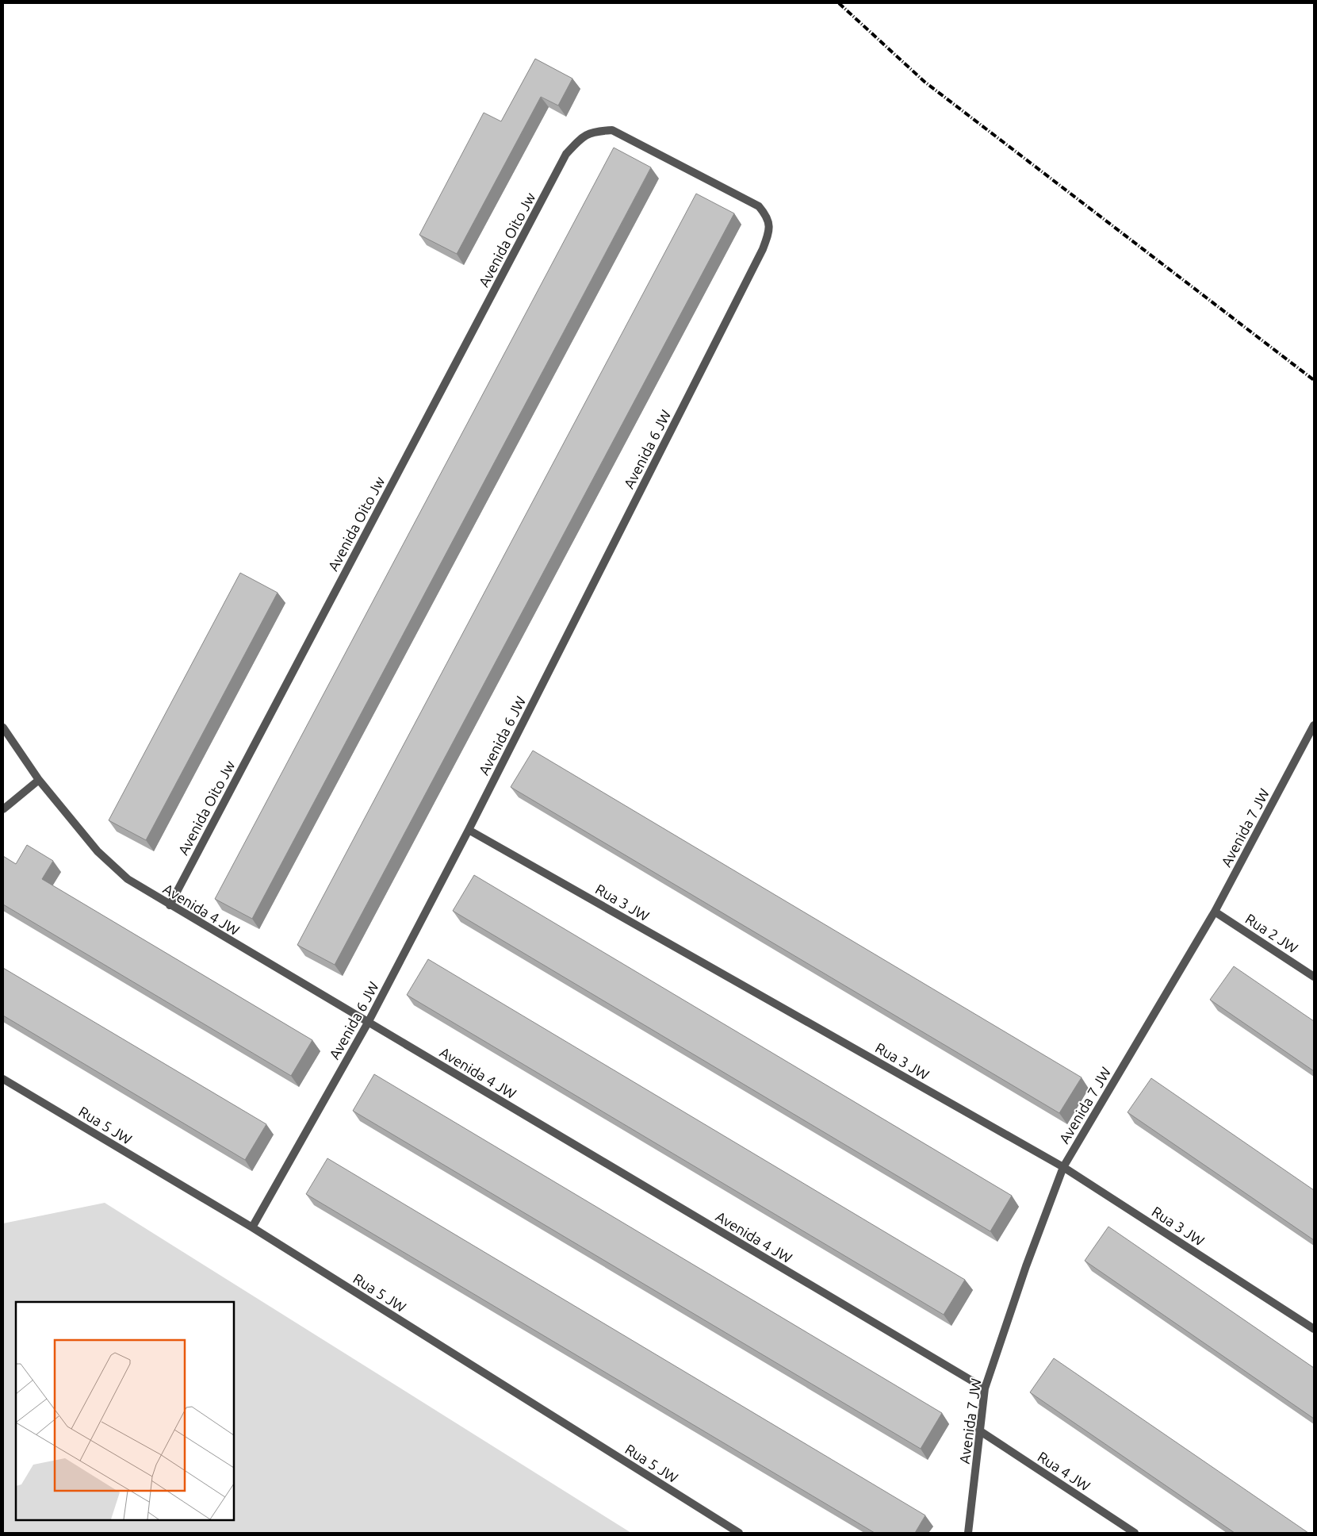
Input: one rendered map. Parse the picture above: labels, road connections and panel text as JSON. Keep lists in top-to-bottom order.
{
  "streets": {
    "street": [
      "Avenida Oito Jw",
      "Avenida 6 JW",
      "Avenida 7 JW",
      "Rua 3 JW",
      "Avenida 4 JW",
      "Rua 2 JW",
      "Rua 5 JW",
      "Rua 4 JW"
    ]
  },
  "crossings": [
    ["Avenida Oito Jw", "Avenida 6 JW"],
    ["Avenida Oito Jw", "Avenida 4 JW"],
    ["Avenida 6 JW", "Rua 3 JW"],
    ["Avenida 6 JW", "Avenida 4 JW"],
    ["Avenida 6 JW", "Rua 5 JW"],
    ["Avenida 7 JW", "Rua 3 JW"],
    ["Avenida 7 JW", "Avenida 4 JW"],
    ["Avenida 7 JW", "Rua 2 JW"],
    ["Avenida 7 JW", "Rua 4 JW"]
  ]
}
